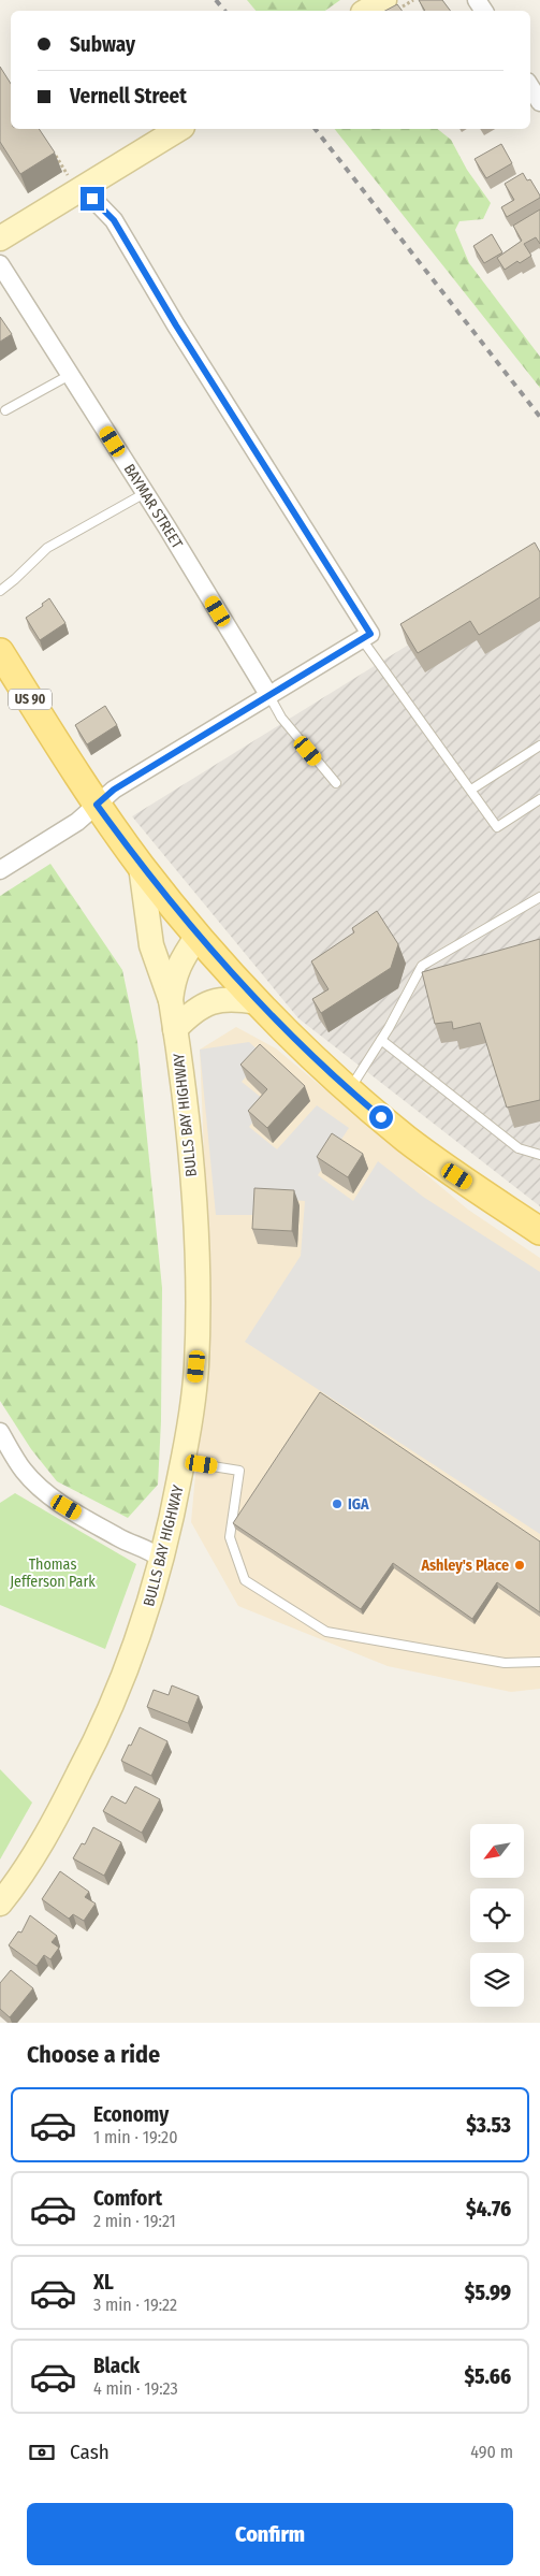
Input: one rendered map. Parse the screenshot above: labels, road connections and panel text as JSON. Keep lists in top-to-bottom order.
{
  "streets": {
    "main road": ["US 90", "BULLS BAY HIGHWAY"],
    "street": ["BAYMAR STREET"]
  },
  "crossings": [
    ["US 90", "BULLS BAY HIGHWAY"]
  ],
  "parks": ["Thomas Jefferson Park"],
  "places": ["IGA", "Ashley's Place"],
  "north": "bottom left",
  "page": {
    "banner": ["Subway", "Vernell Street"],
    "heading": "Choose a ride",
    "list": [
      {
        "name": "Economy",
        "note": "1 min · 19:20",
        "value": "$3.53"
      },
      {
        "name": "Comfort",
        "note": "2 min · 19:21",
        "value": "$4.76"
      },
      {
        "name": "XL",
        "note": "3 min · 19:22",
        "value": "$5.99"
      },
      {
        "name": "Black",
        "note": "4 min · 19:23",
        "value": "$5.66"
      }
    ],
    "pay": ["Cash", "490 m"],
    "buttons": "Confirm"
  }
}
